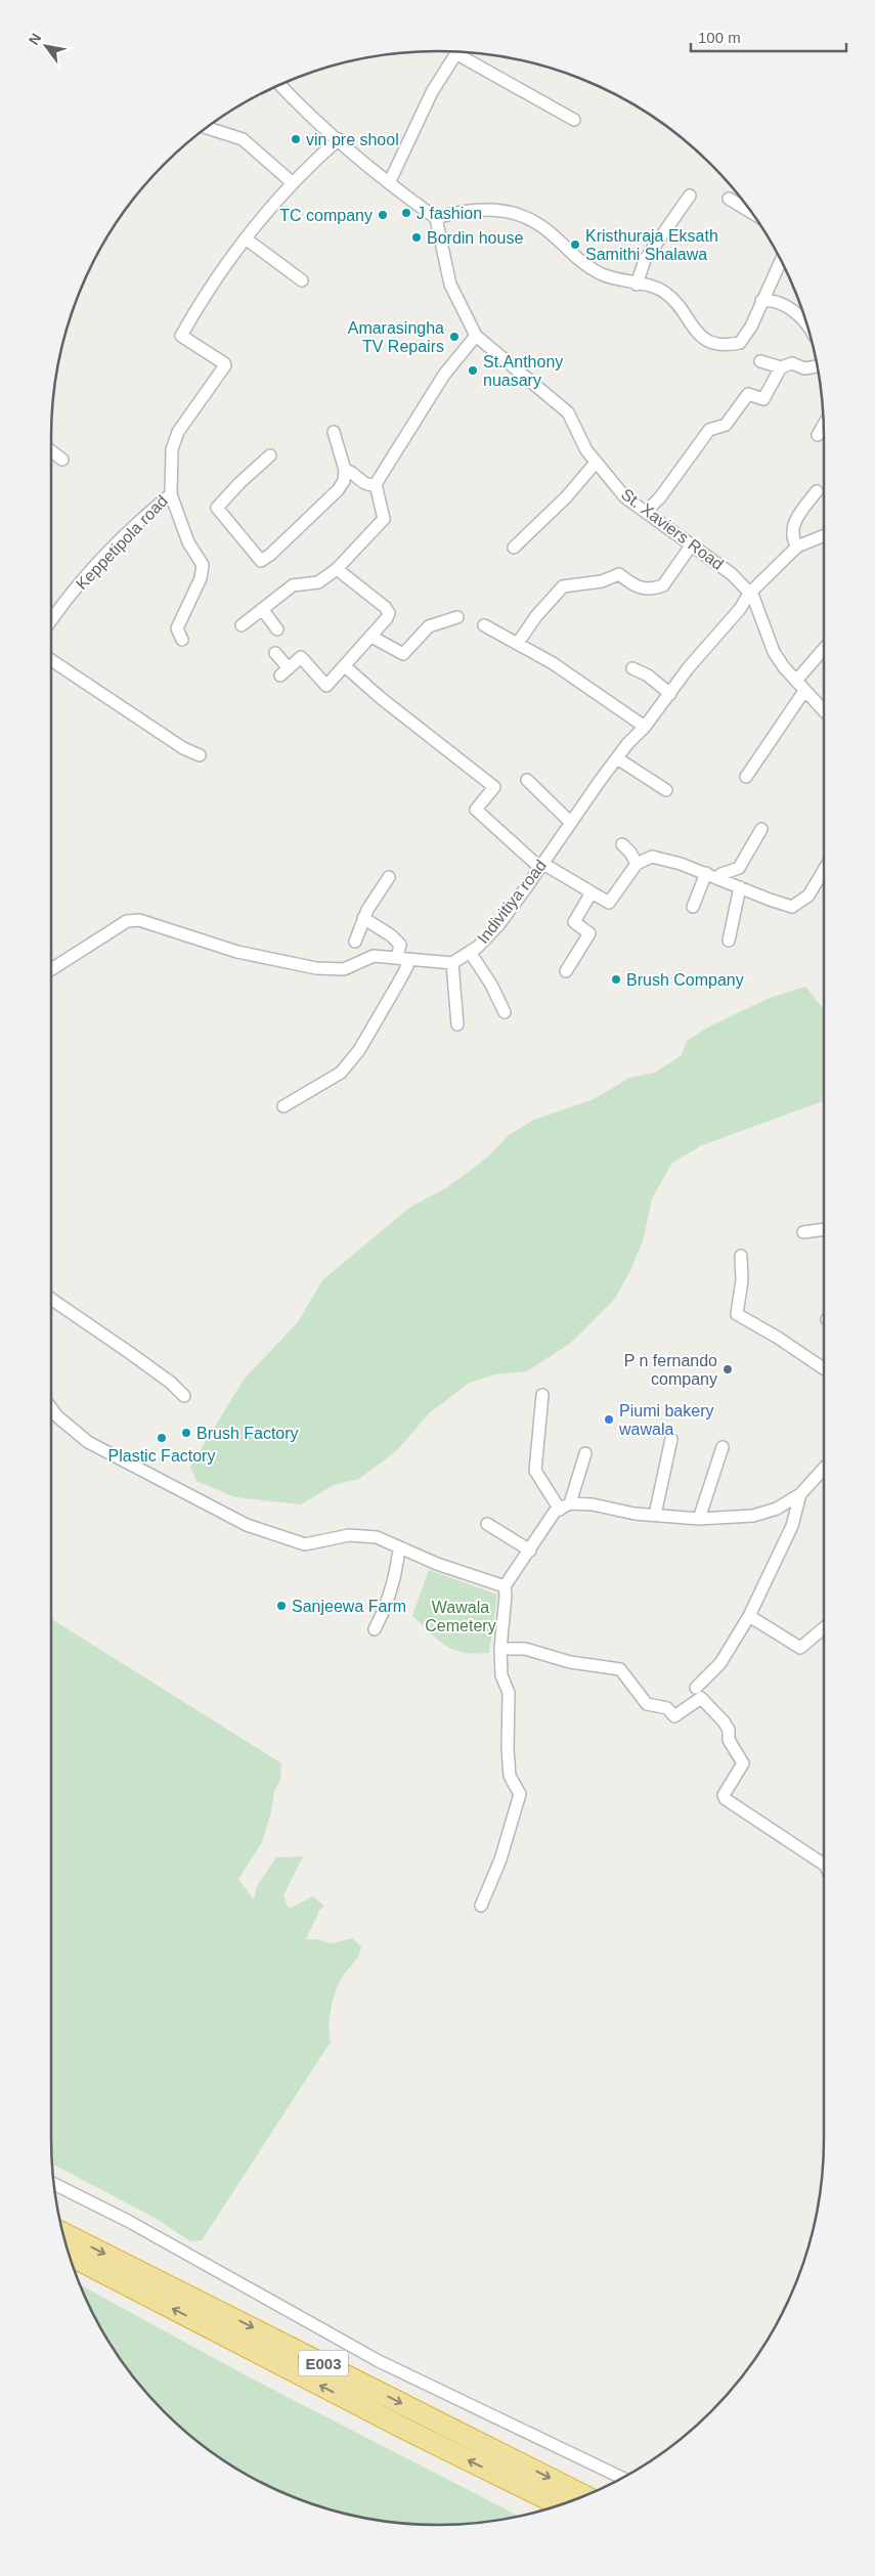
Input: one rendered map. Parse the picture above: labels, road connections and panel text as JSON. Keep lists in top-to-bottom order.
{
  "streets": {
    "highway": ["E003"],
    "street": ["St. Xaviers Road", "Keppetipola road", "Indivitiya road"]
  },
  "crossings": [
    ["St. Xaviers Road", "Indivitiya road"]
  ],
  "parks": ["Wawala Cemetery"],
  "places": [
    "vin pre shool",
    "J fashion",
    "TC company",
    "Bordin house",
    "Kristhuraja Eksath Samithi Shalawa",
    "Amarasingha TV Repairs",
    "St.Anthony nuasary",
    "Brush Company",
    "P n fernando company",
    "Piumi bakery wawala",
    "Brush Factory",
    "Plastic Factory",
    "Sanjeewa Farm"
  ],
  "scale_bar": "100 m",
  "north": "top left"
}
